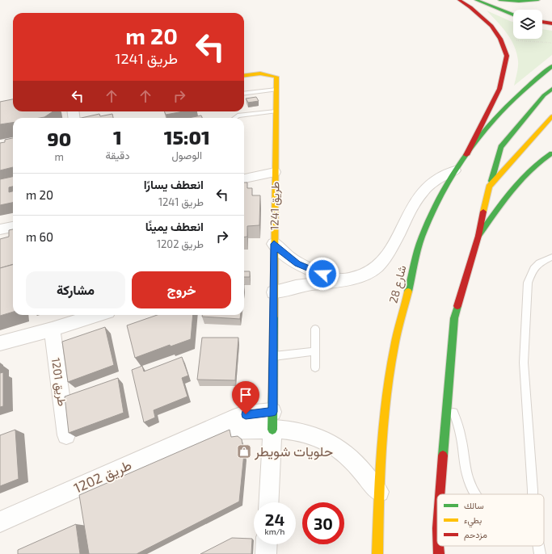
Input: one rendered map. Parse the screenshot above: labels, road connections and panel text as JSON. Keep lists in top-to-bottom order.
{
  "streets": {
    "main road": ["طريق 1241", "شارع 28"],
    "street": ["طريق 1201", "طريق 1202"]
  },
  "crossings": [
    ["طريق 1241", "طريق 1202"],
    ["شارع 28", "طريق 1202"]
  ],
  "places": {
    "shop": ["حلويات شويطر"]
  },
  "legend": ["سالك", "بطيء", "مزدحم"],
  "page": {
    "turn": ["20 m", "طريق 1241"],
    "eta": [
      "15:01",
      "الوصول",
      "1",
      "دقيقة",
      "90",
      "m"
    ],
    "list": [
      {
        "name": "انعطف يسارًا",
        "note": "طريق 1241",
        "value": "20 m"
      },
      {
        "name": "انعطف يمينًا",
        "note": "طريق 1202",
        "value": "60 m"
      }
    ],
    "buttons": ["خروج", "مشاركة"],
    "speed": "24 km/h",
    "limit": "30"
  }
}
